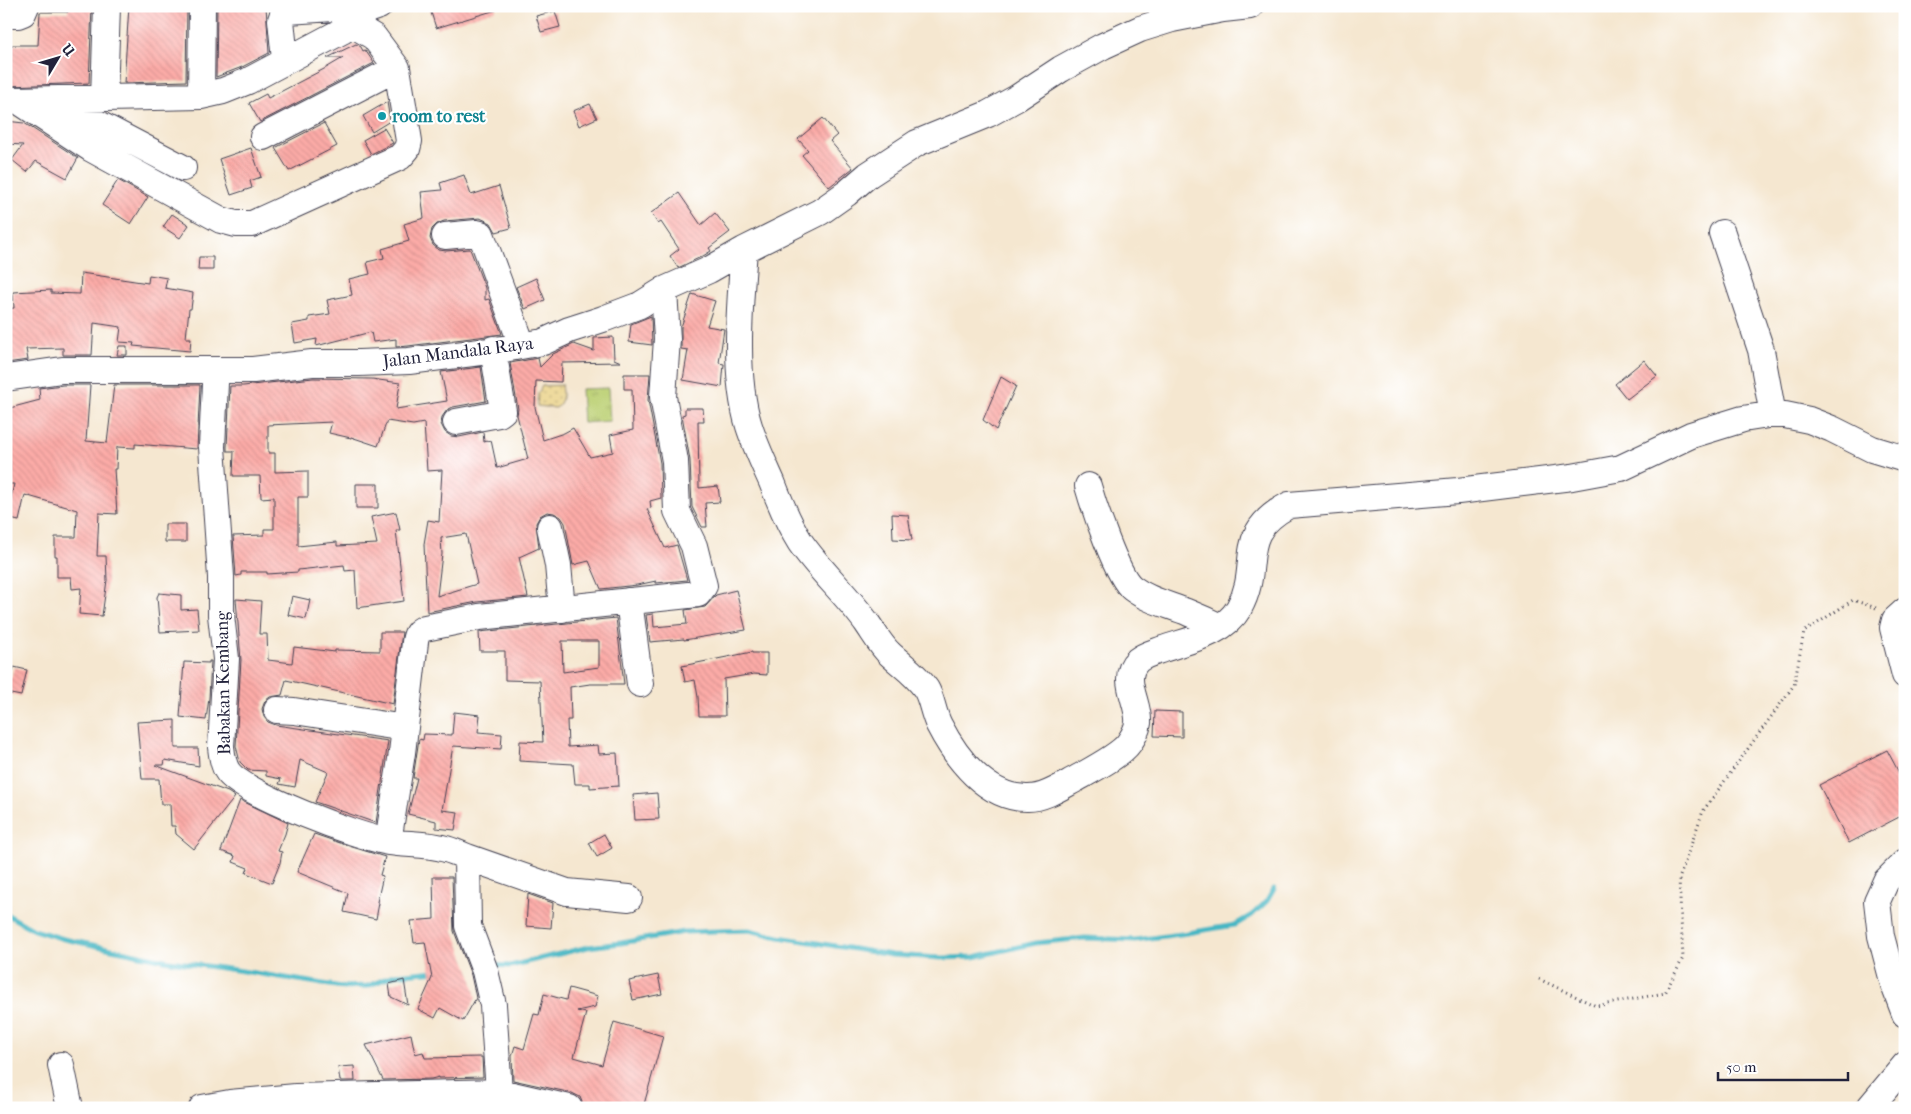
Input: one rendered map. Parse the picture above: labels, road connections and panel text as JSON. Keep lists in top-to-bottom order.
{
  "streets": {
    "street": ["Jalan Mandala Raya", "Babakan Kembang"]
  },
  "crossings": [
    ["Jalan Mandala Raya", "Babakan Kembang"]
  ],
  "places": ["room to rest"],
  "scale_bar": "50 m",
  "north": "top right"
}
